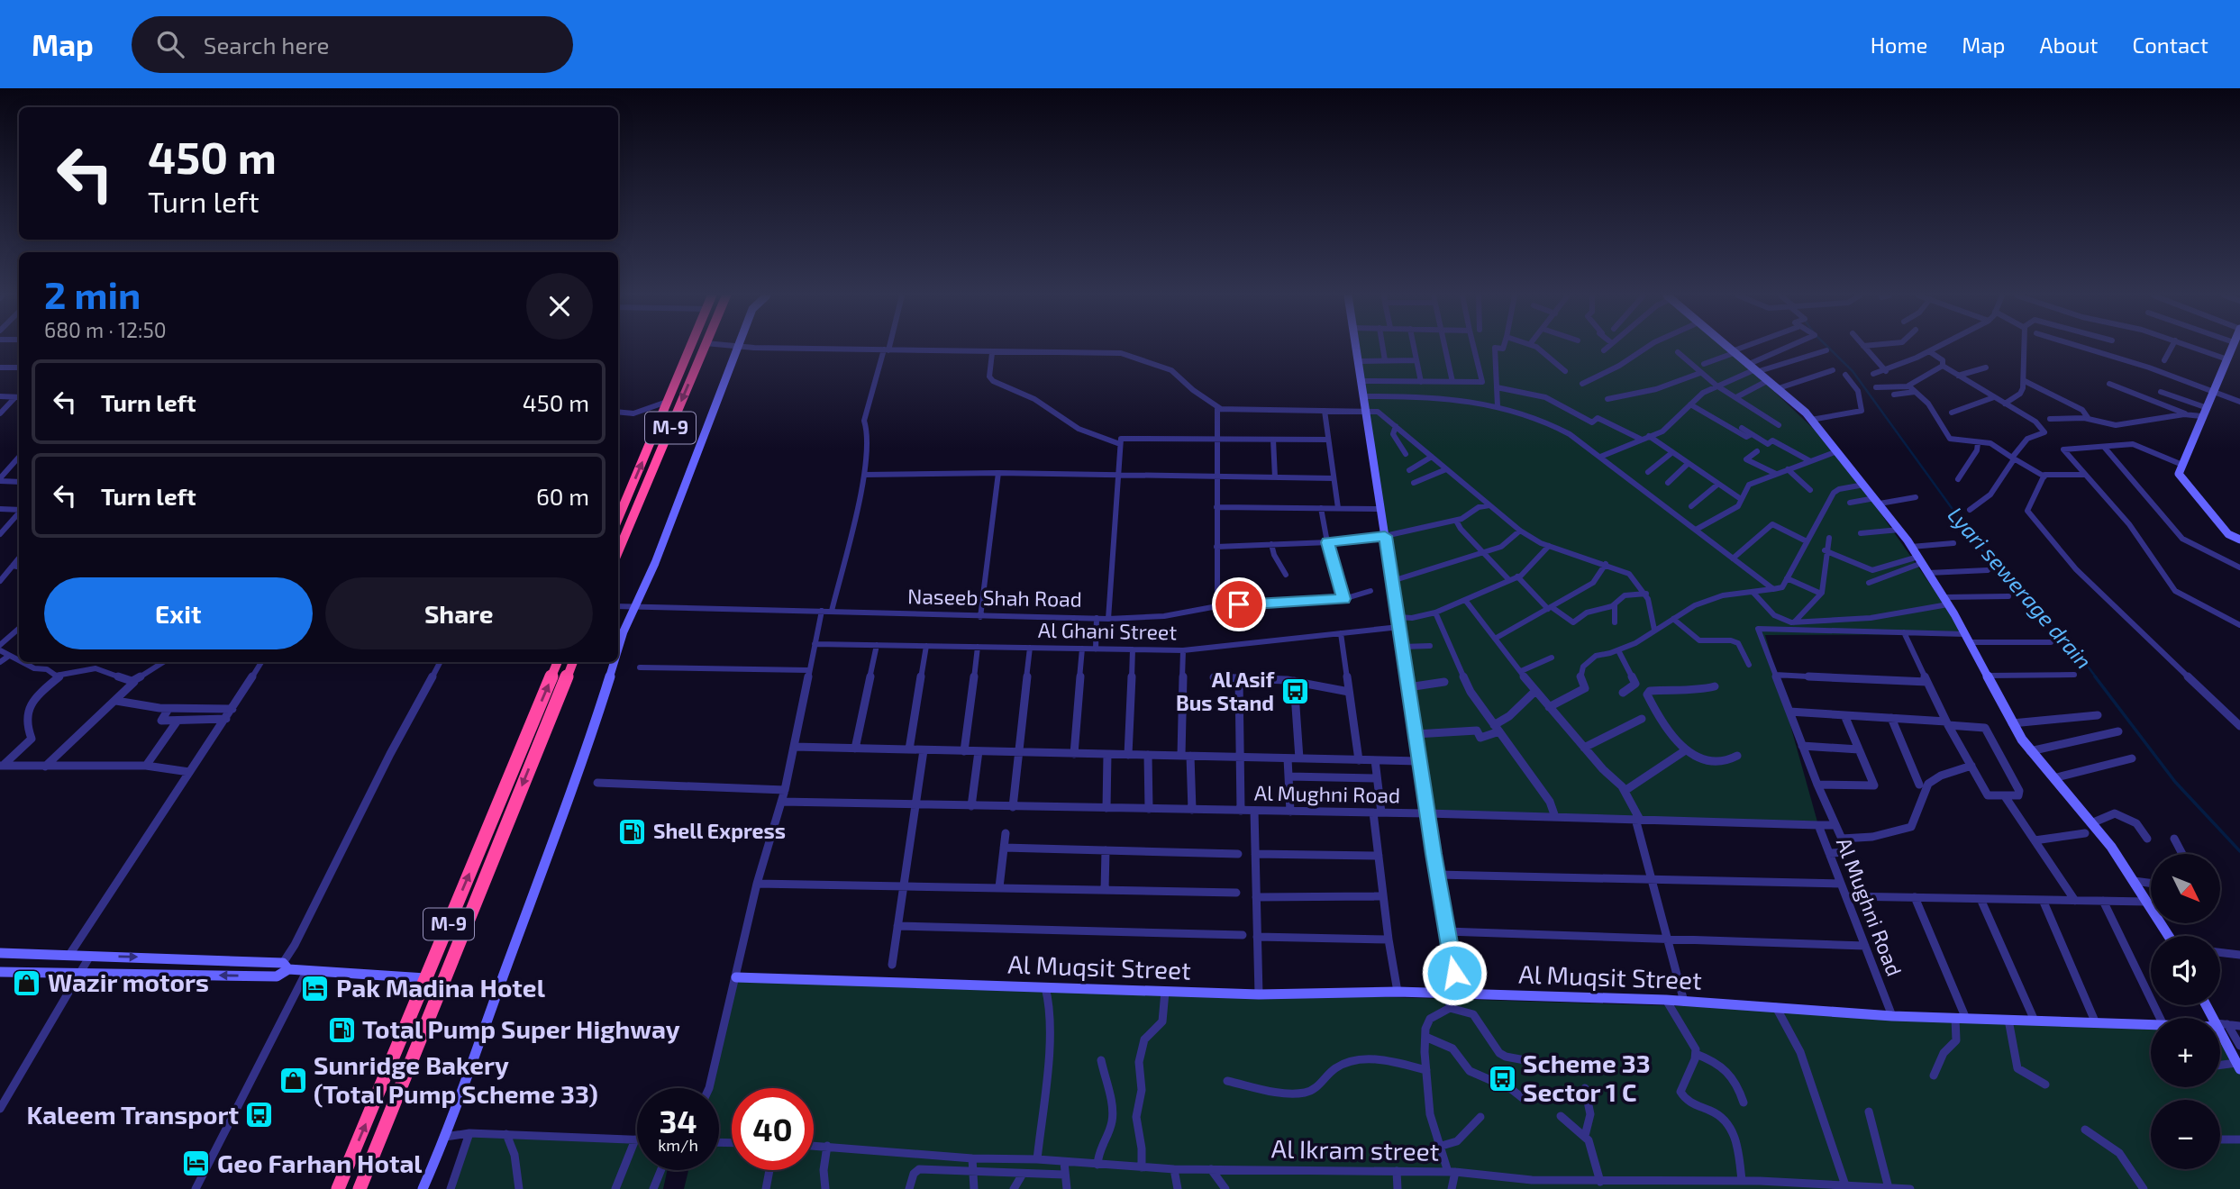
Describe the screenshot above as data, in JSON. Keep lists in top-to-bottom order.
{
  "streets": {
    "highway": ["M-9"],
    "street": [
      "Naseeb Shah Road",
      "Al Ghani Street",
      "Al Mughni Road",
      "Al Muqsit Street",
      "Al Ikram street"
    ]
  },
  "crossings": [
    ["Al Mughni Road", "Al Muqsit Street"]
  ],
  "water": ["Lyari sewerage drain"],
  "places": {
    "bus stop": ["Al Asif Bus Stand", "Scheme 33 Sector 1 C", "Kaleem Transport"],
    "fuel station": ["Shell Express", "Total Pump Super Highway"],
    "shop": ["Wazir motors", "Sunridge Bakery (Total Pump Scheme 33)"],
    "hotel": ["Pak Madina Hotel", "Geo Farhan Hotal"]
  },
  "north": "bottom right",
  "page": {
    "header": "Map",
    "search": "Search here",
    "nav": [
      "Home",
      "Map",
      "About",
      "Contact"
    ],
    "turn": ["450 m", "Turn left"],
    "heading": ["2 min", "680 m · 12:50"],
    "list": [
      {
        "name": "Turn left",
        "value": "450 m"
      },
      {
        "name": "Turn left",
        "value": "60 m"
      }
    ],
    "buttons": ["Exit", "Share"],
    "map_buttons": ["+", "−"],
    "speed": "34 km/h",
    "limit": "40"
  }
}
